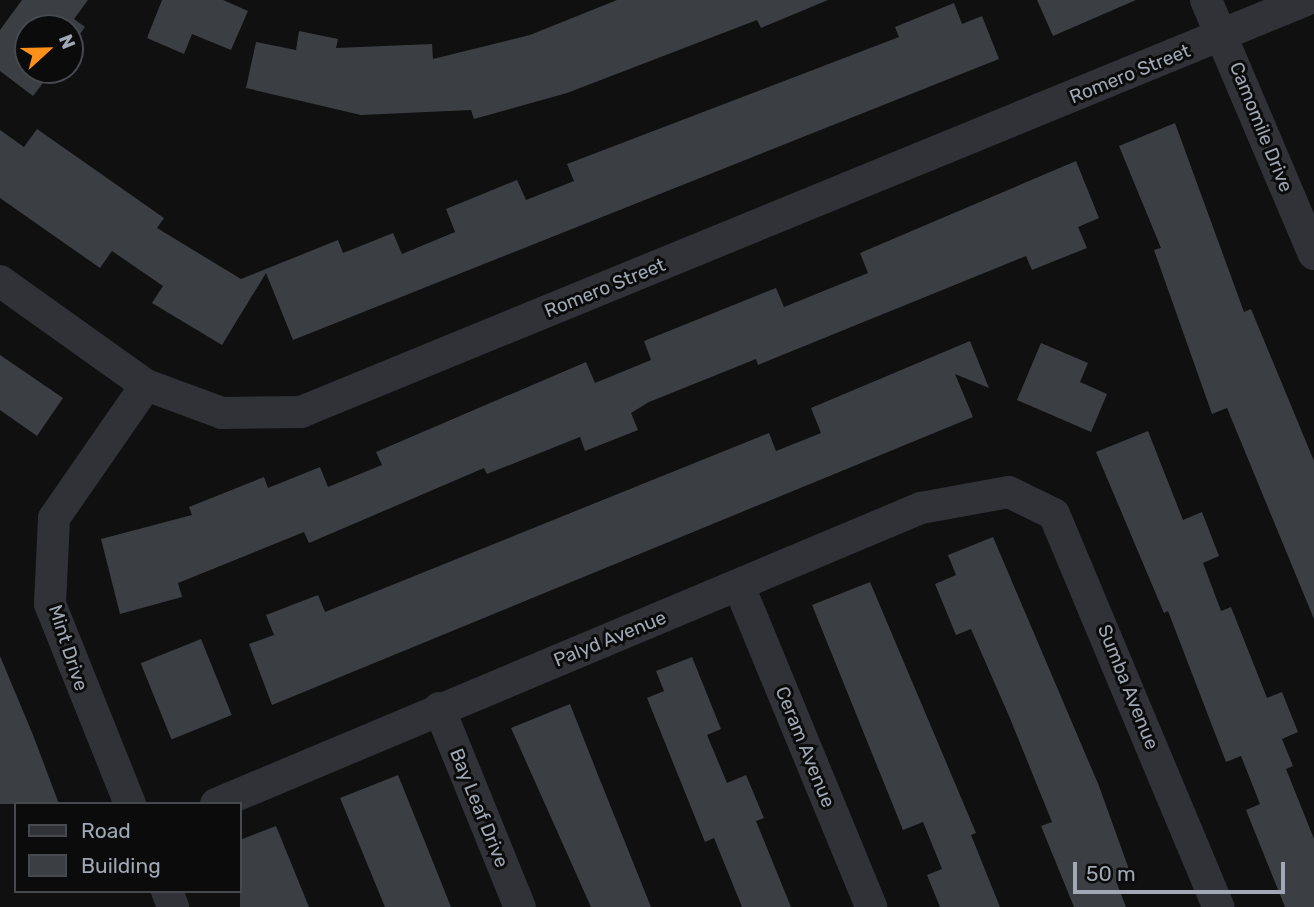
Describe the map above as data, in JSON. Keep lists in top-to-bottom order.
{
  "streets": {
    "street": [
      "Romero Street",
      "Camomile Drive",
      "Palyd Avenue",
      "Mint Drive",
      "Sumba Avenue",
      "Ceram Avenue",
      "Bay Leaf Drive"
    ]
  },
  "crossings": [
    ["Romero Street", "Camomile Drive"],
    ["Romero Street", "Mint Drive"],
    ["Palyd Avenue", "Sumba Avenue"],
    ["Palyd Avenue", "Ceram Avenue"],
    ["Palyd Avenue", "Bay Leaf Drive"]
  ],
  "legend": ["Road", "Building"],
  "scale_bar": "50 m",
  "north": "right"
}
